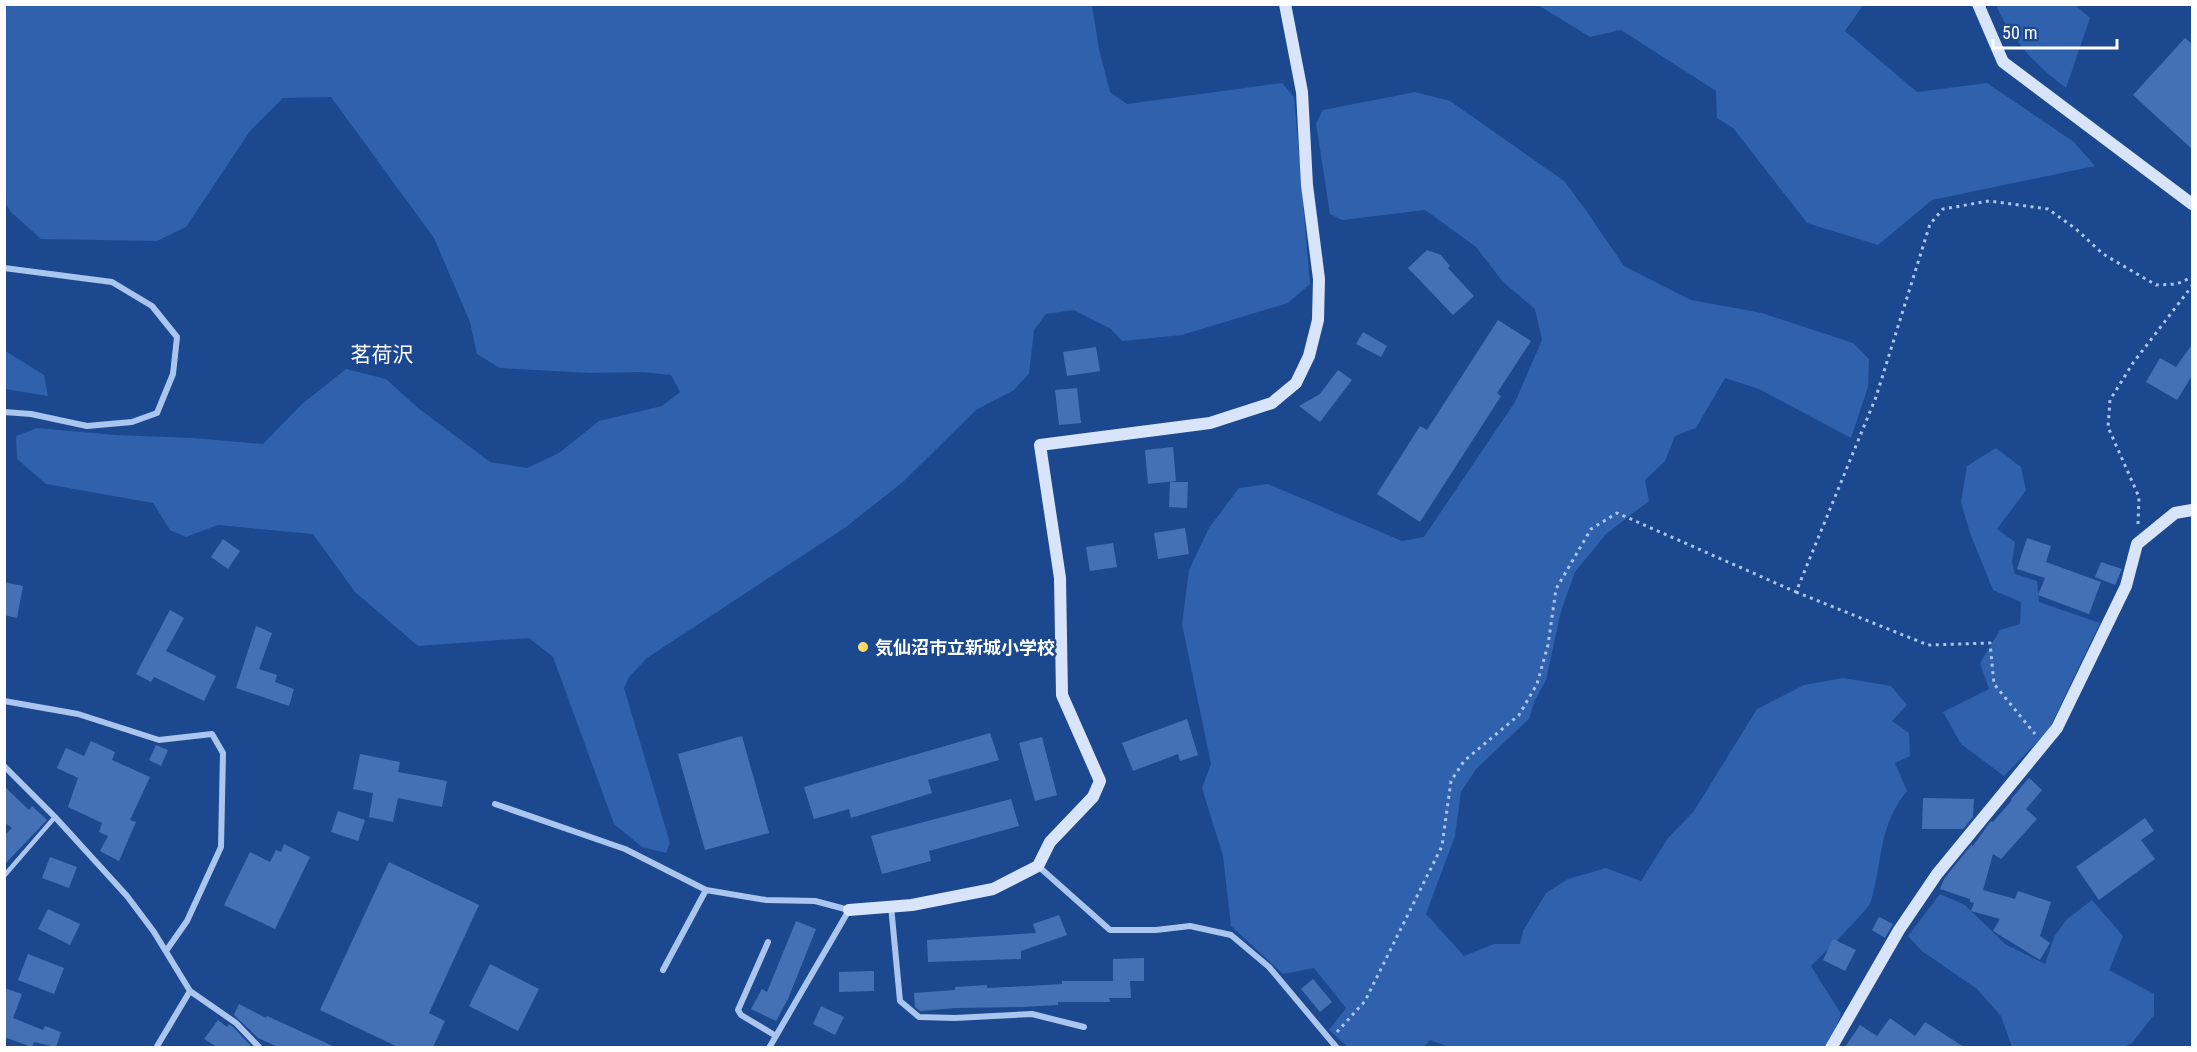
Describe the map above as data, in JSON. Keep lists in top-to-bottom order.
{
  "districts": ["茗荷沢"],
  "places": ["気仙沼市立新城小学校"],
  "scale_bar": "50 m"
}
